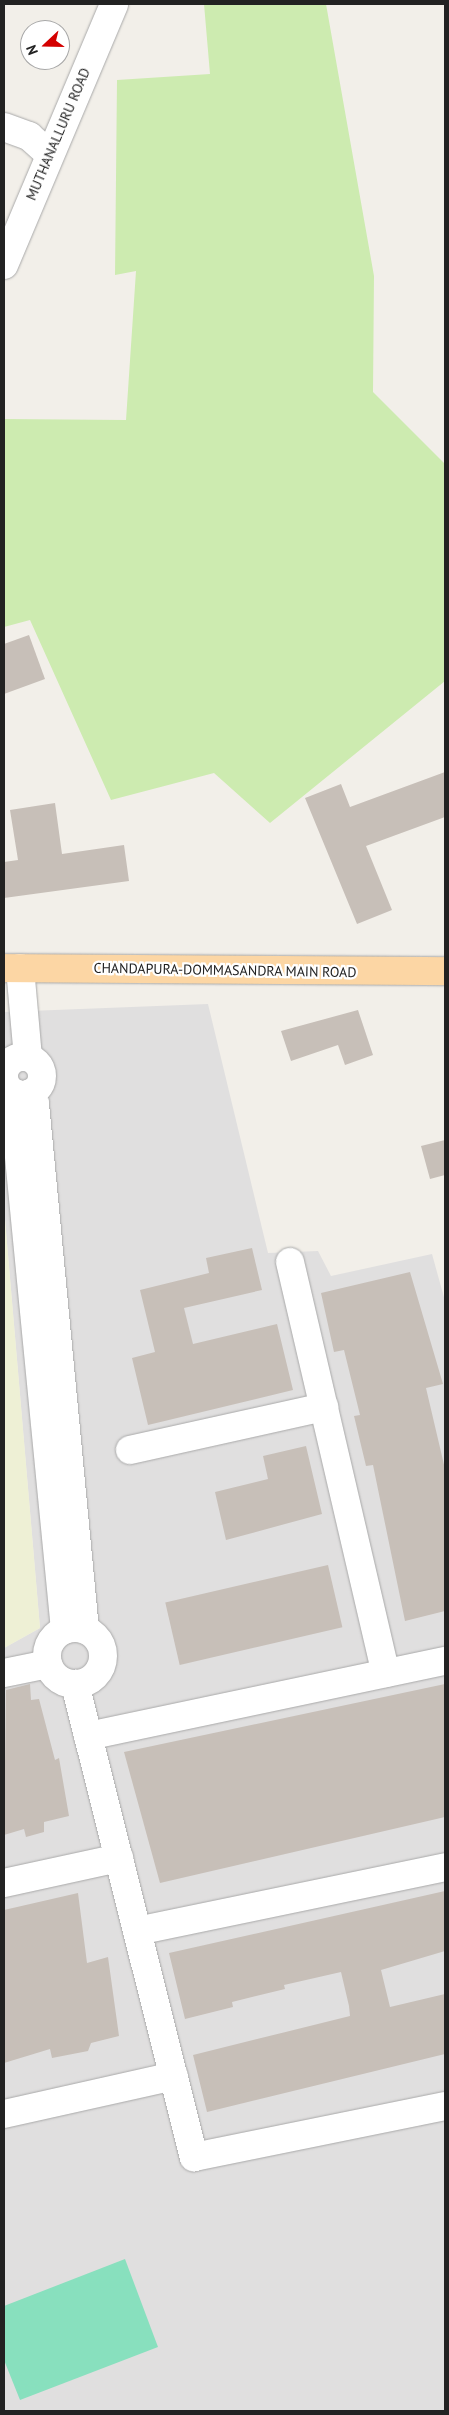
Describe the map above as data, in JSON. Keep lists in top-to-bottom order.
{
  "streets": {
    "main road": ["CHANDAPURA-DOMMASANDRA MAIN ROAD"],
    "street": ["MUTHANALLURU ROAD"]
  },
  "north": "left"
}
